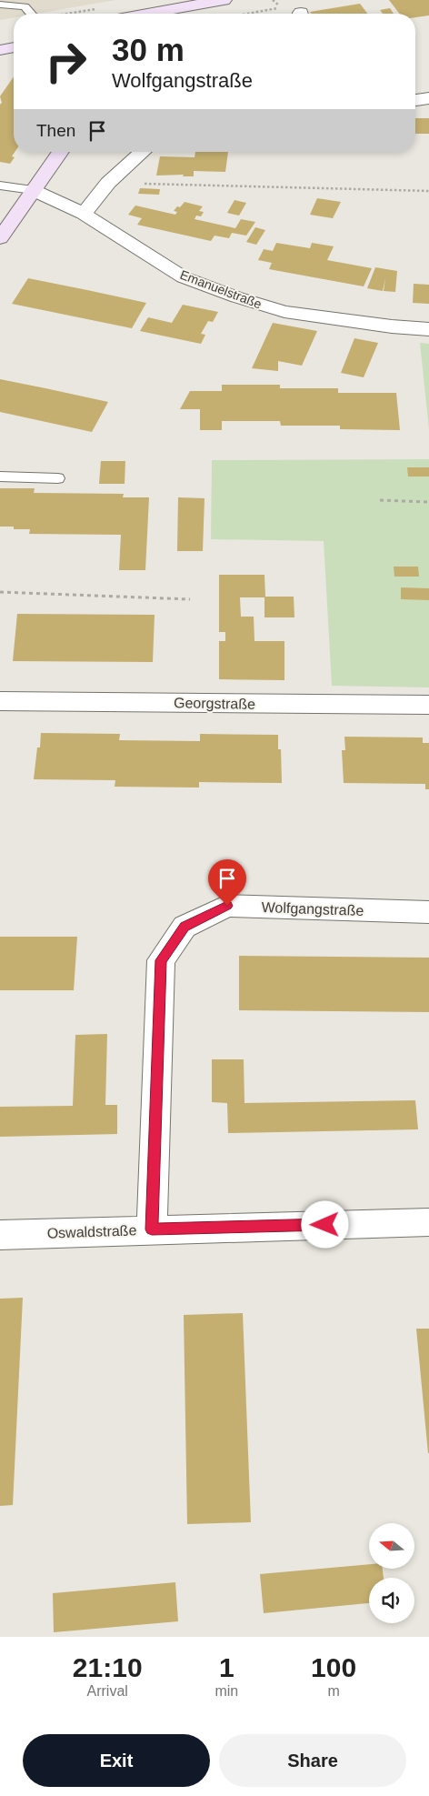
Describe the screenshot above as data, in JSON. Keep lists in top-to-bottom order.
{
  "streets": {
    "street": [
      "Emanuelstraße",
      "Georgstraße",
      "Wolfgangstraße",
      "Oswaldstraße"
    ]
  },
  "crossings": [
    ["Wolfgangstraße", "Oswaldstraße"]
  ],
  "north": "left",
  "page": {
    "turn": ["30 m", "Wolfgangstraße"],
    "then": "Then",
    "eta": [
      "21:10",
      "Arrival",
      "1",
      "min",
      "100",
      "m"
    ],
    "buttons": ["Exit", "Share"]
  }
}
